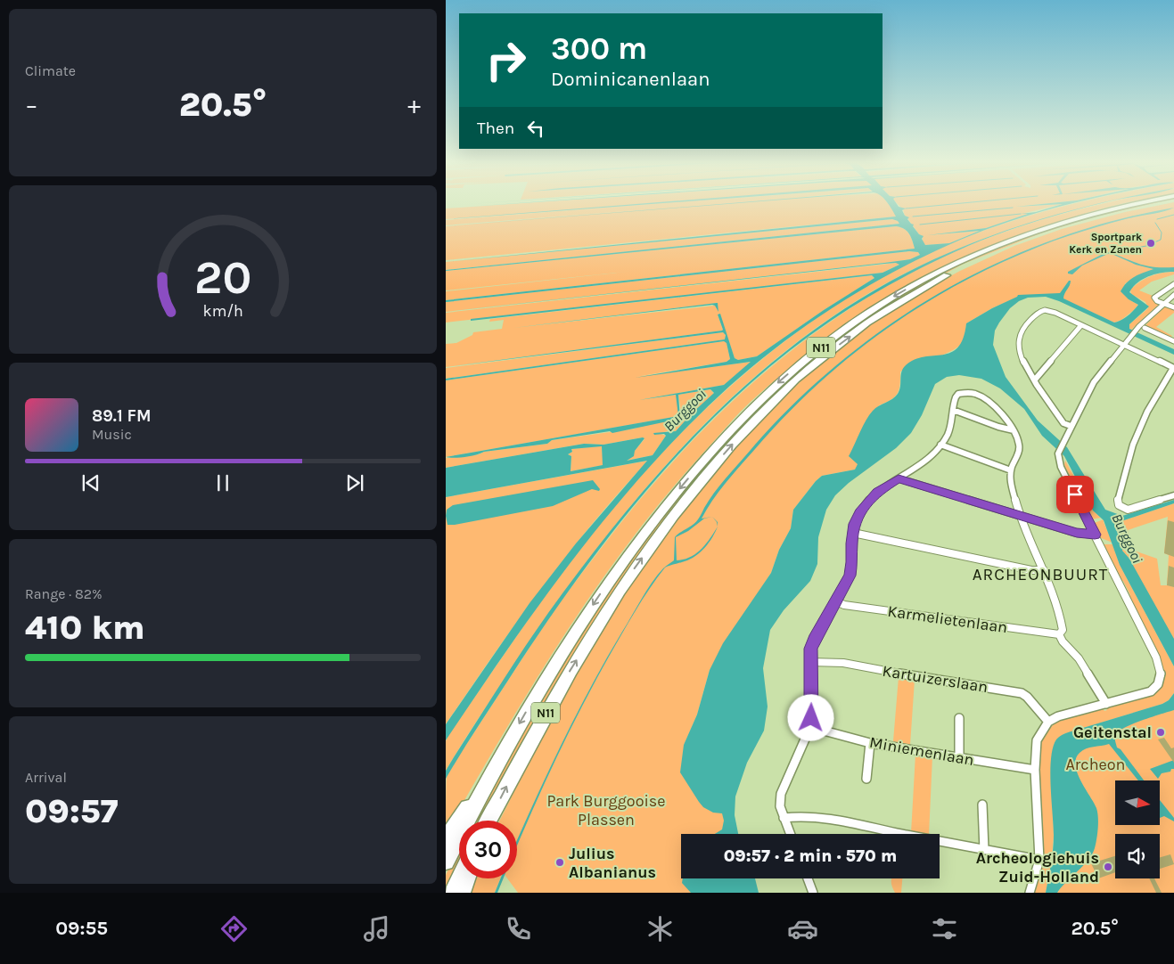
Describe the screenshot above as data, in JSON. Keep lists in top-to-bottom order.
{
  "streets": {
    "highway": ["N11"],
    "street": ["Karmelietenlaan", "Kartuizerslaan", "Miniemenlaan"]
  },
  "districts": ["ARCHEONBUURT"],
  "water": ["Burggooi"],
  "parks": ["Archeon", "Park Burggooise Plassen"],
  "places": [
    "Sportpark Kerk en Zanen",
    "Geitenstal",
    "Julius Albanianus",
    "Archeologiehuis Zuid-Holland"
  ],
  "north": "right",
  "page": {
    "tile": [
      "Climate",
      ["Range · 82%", "410 km"],
      ["Arrival", "09:57"]
    ],
    "turn": ["300 m", "Dominicanenlaan"],
    "heat": ["−", "20.5°", "+"],
    "then": "Then",
    "song": ["89.1 FM", "Music"],
    "limit": "30",
    "trip": "09:57 · 2 min · 570 m",
    "tabs": ["09:55", "20.5°"],
    "gauge": ["20", "km/h"]
  }
}
